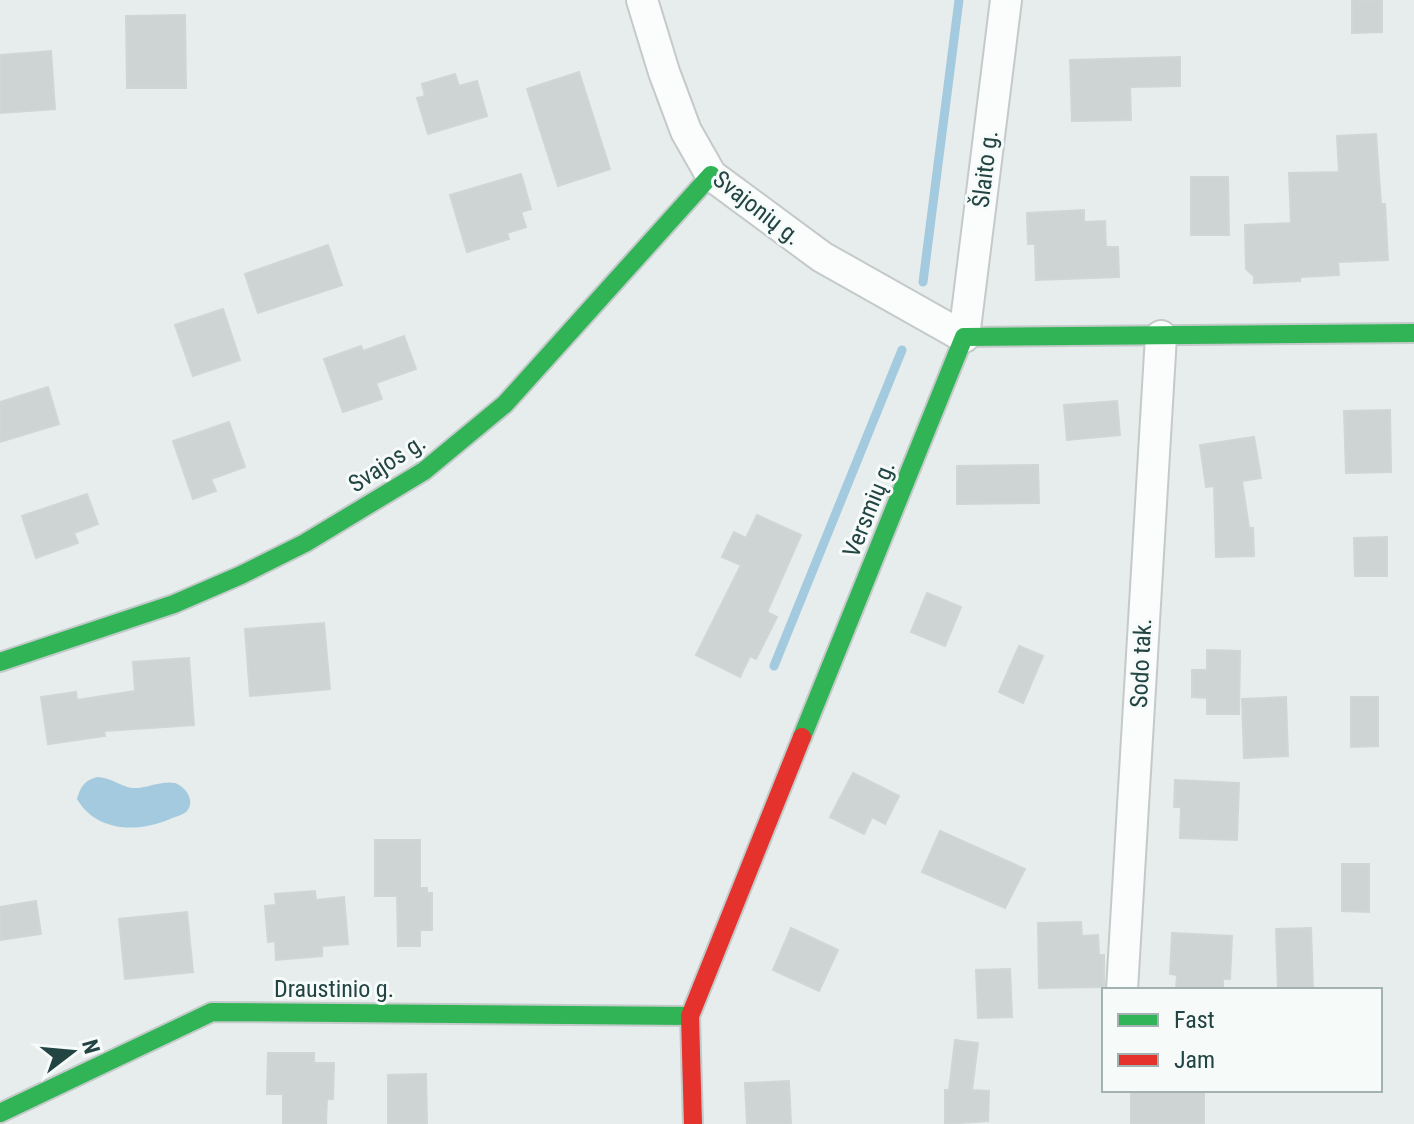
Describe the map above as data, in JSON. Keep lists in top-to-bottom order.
{
  "streets": {
    "street": [
      "Šlaito g.",
      "Svajonių g.",
      "Svajos g.",
      "Versmių g.",
      "Sodo tak.",
      "Draustinio g."
    ]
  },
  "crossings": [
    ["Šlaito g.", "Svajonių g."],
    ["Šlaito g.", "Versmių g."],
    ["Svajonių g.", "Svajos g."],
    ["Svajonių g.", "Versmių g."],
    ["Versmių g.", "Draustinio g."]
  ],
  "legend": ["Fast", "Jam"],
  "north": "right"
}
